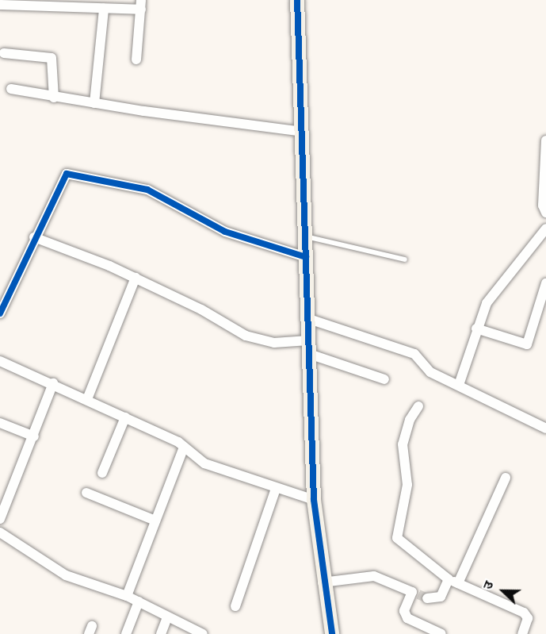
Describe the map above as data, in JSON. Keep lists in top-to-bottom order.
{
  "north": "left"
}
